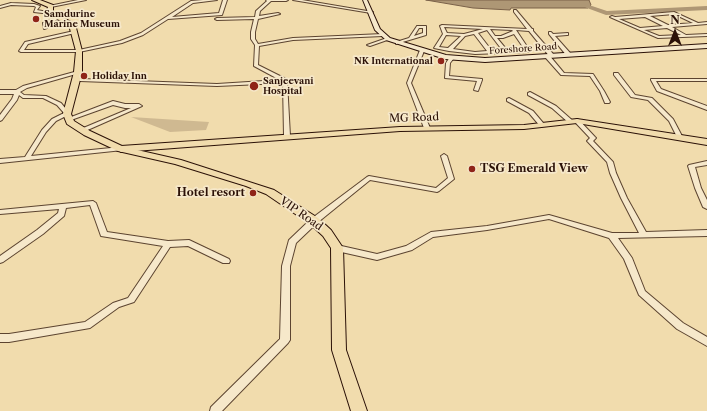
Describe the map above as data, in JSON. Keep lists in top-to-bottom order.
{
  "streets": {
    "highway": ["VIP Road"],
    "main road": ["Foreshore Road", "MG Road"]
  },
  "crossings": [
    ["MG Road", "VIP Road"]
  ],
  "places": [
    "Samdurine Marine Museum",
    "NK International",
    "Holiday Inn",
    "Sanjeevani Hospital",
    "TSG Emerald View",
    "Hotel resort"
  ],
  "north": "top"
}
